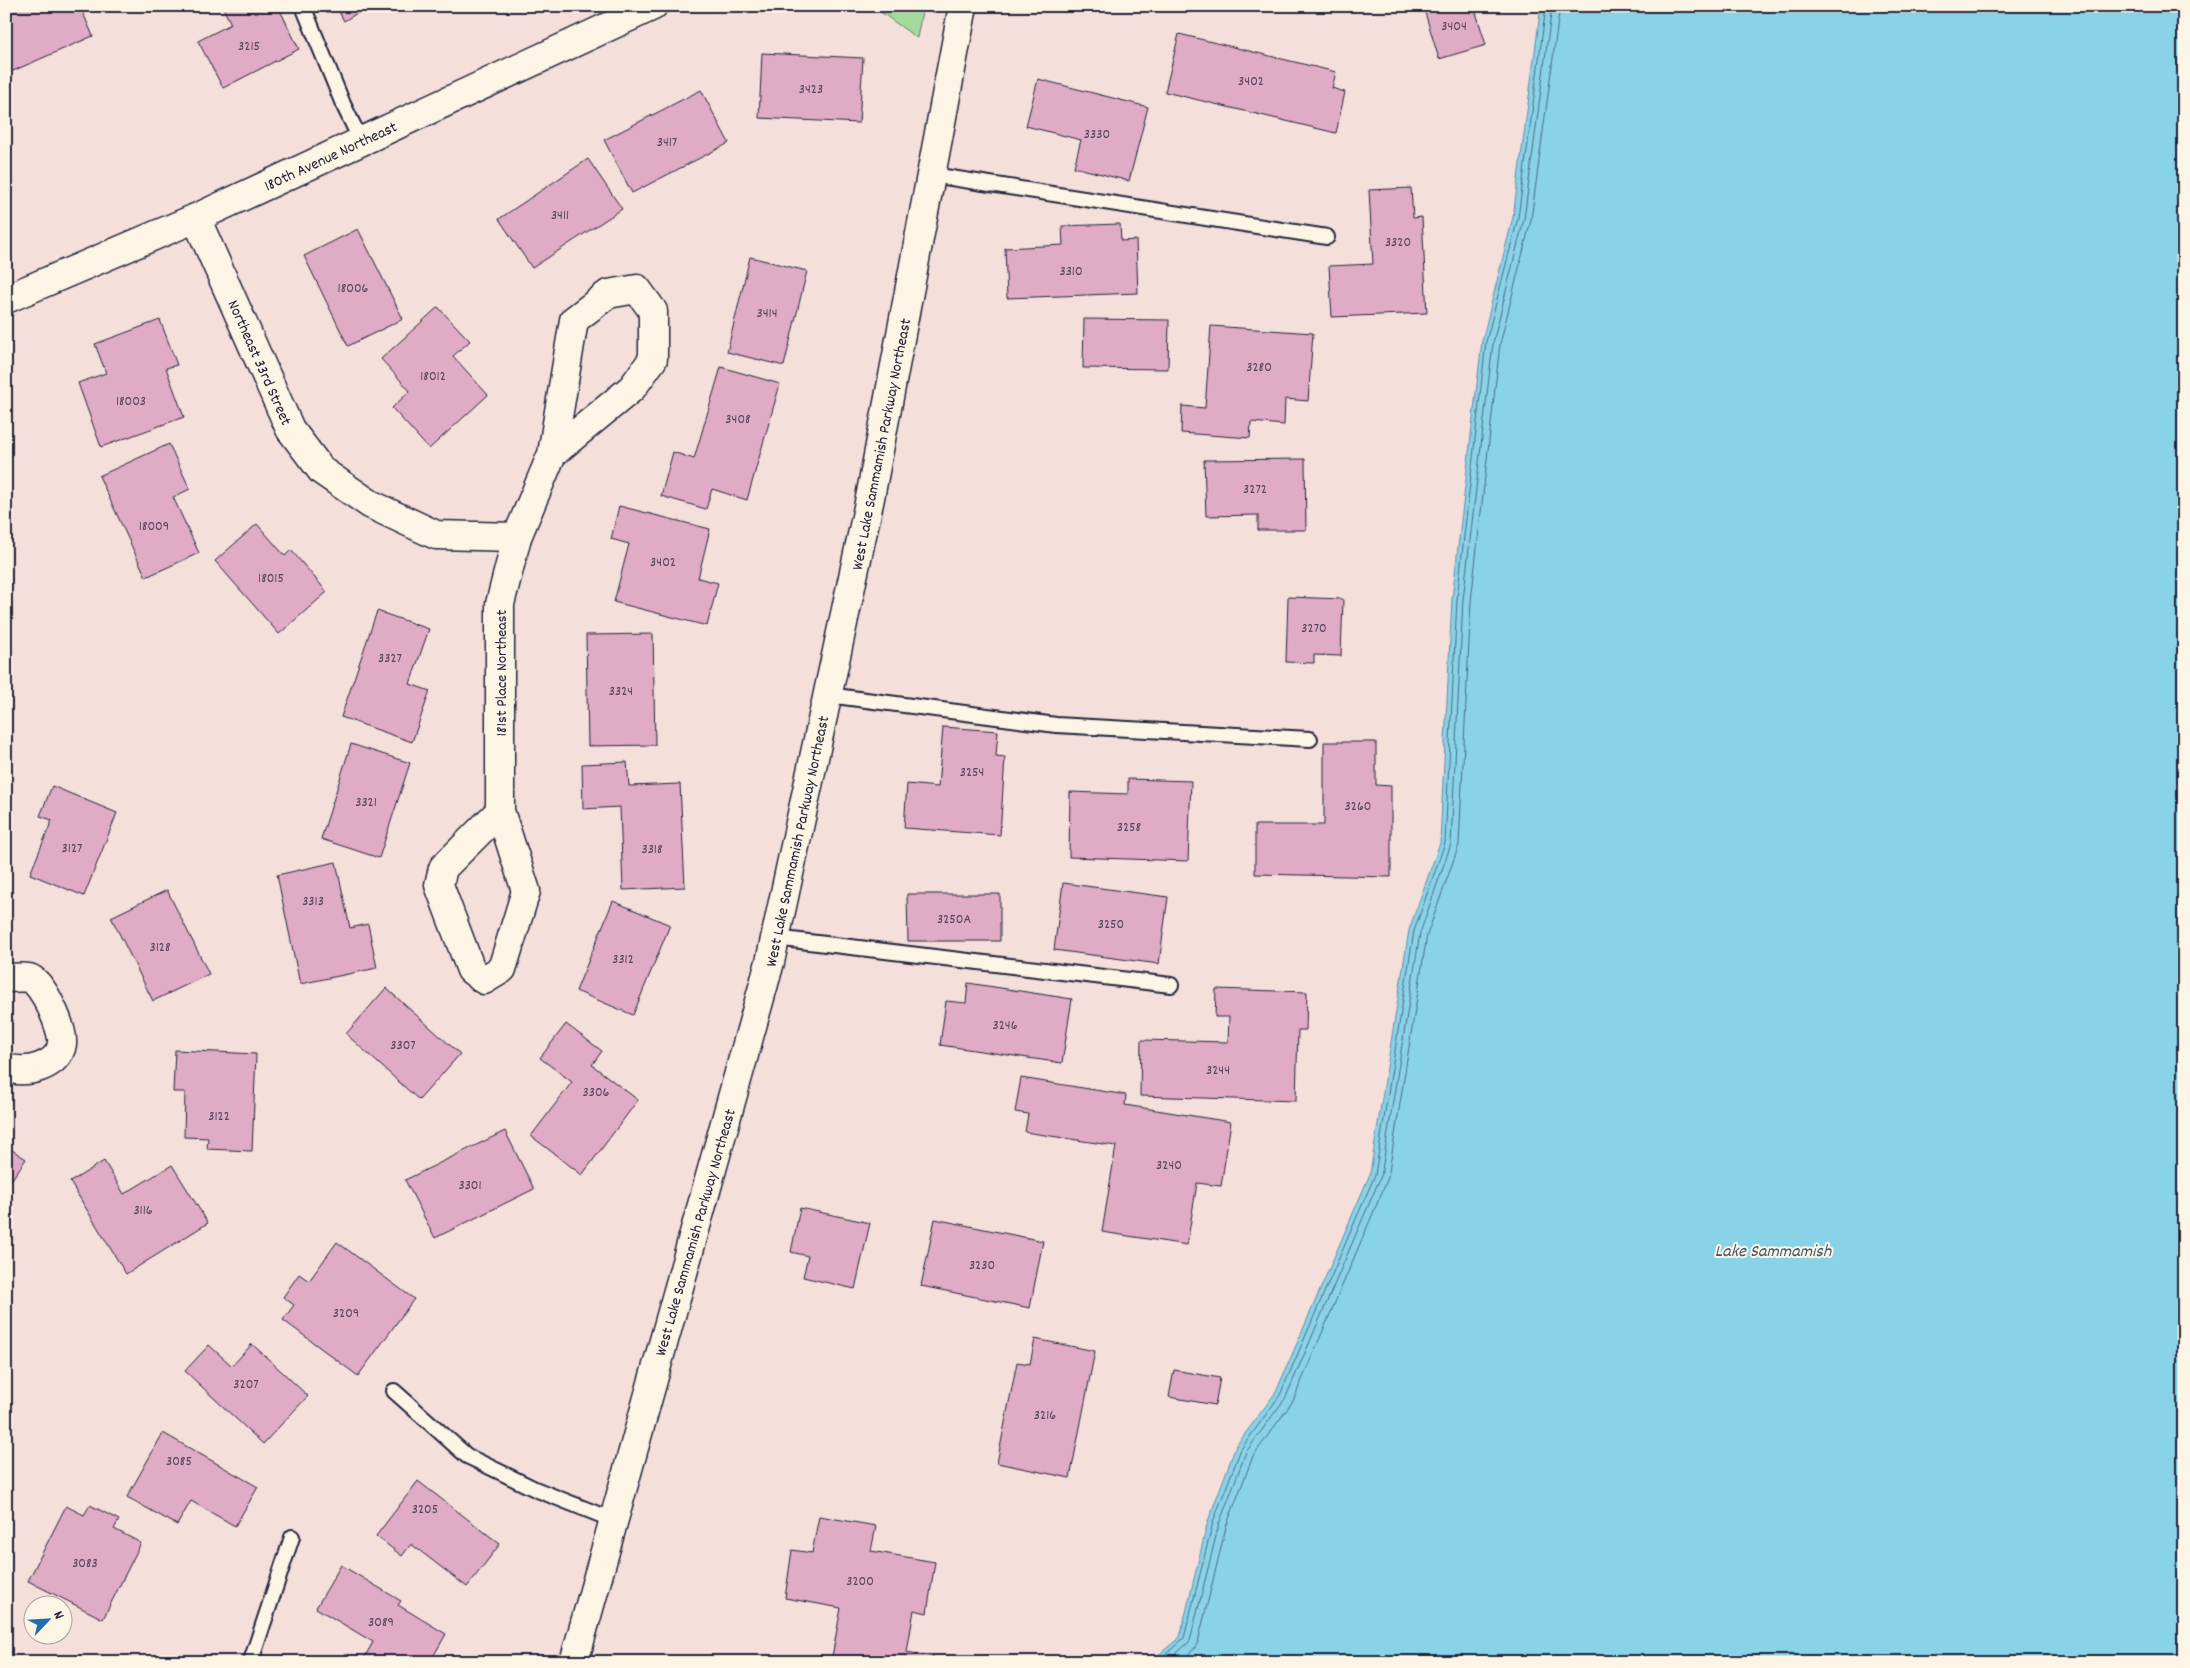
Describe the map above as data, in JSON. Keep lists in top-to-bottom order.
{
  "streets": {
    "street": [
      "180th Avenue Northeast",
      "Northeast 33rd Street",
      "West Lake Sammamish Parkway Northeast",
      "181st Place Northeast"
    ]
  },
  "crossings": [
    ["180th Avenue Northeast", "Northeast 33rd Street"],
    ["Northeast 33rd Street", "181st Place Northeast"]
  ],
  "water": ["Lake Sammamish"],
  "house_numbers": [
    "3404",
    "3215",
    "3402",
    "3423",
    "3330",
    "3417",
    "3411",
    "3320",
    "3310",
    "18006",
    "3414",
    "3280",
    "18012",
    "18003",
    "3408",
    "3272",
    "18009",
    "3402",
    "18015",
    "3270",
    "3327",
    "3324",
    "3254",
    "3321",
    "3260",
    "3258",
    "3127",
    "3318",
    "3313",
    "3250A",
    "3250",
    "3128",
    "3312",
    "3246",
    "3307",
    "3244",
    "3306",
    "3122",
    "3240",
    "3301",
    "3116",
    "3230",
    "3209",
    "3207",
    "3216",
    "3085",
    "3205",
    "3083",
    "3200",
    "3089"
  ],
  "north": "top right"
}
